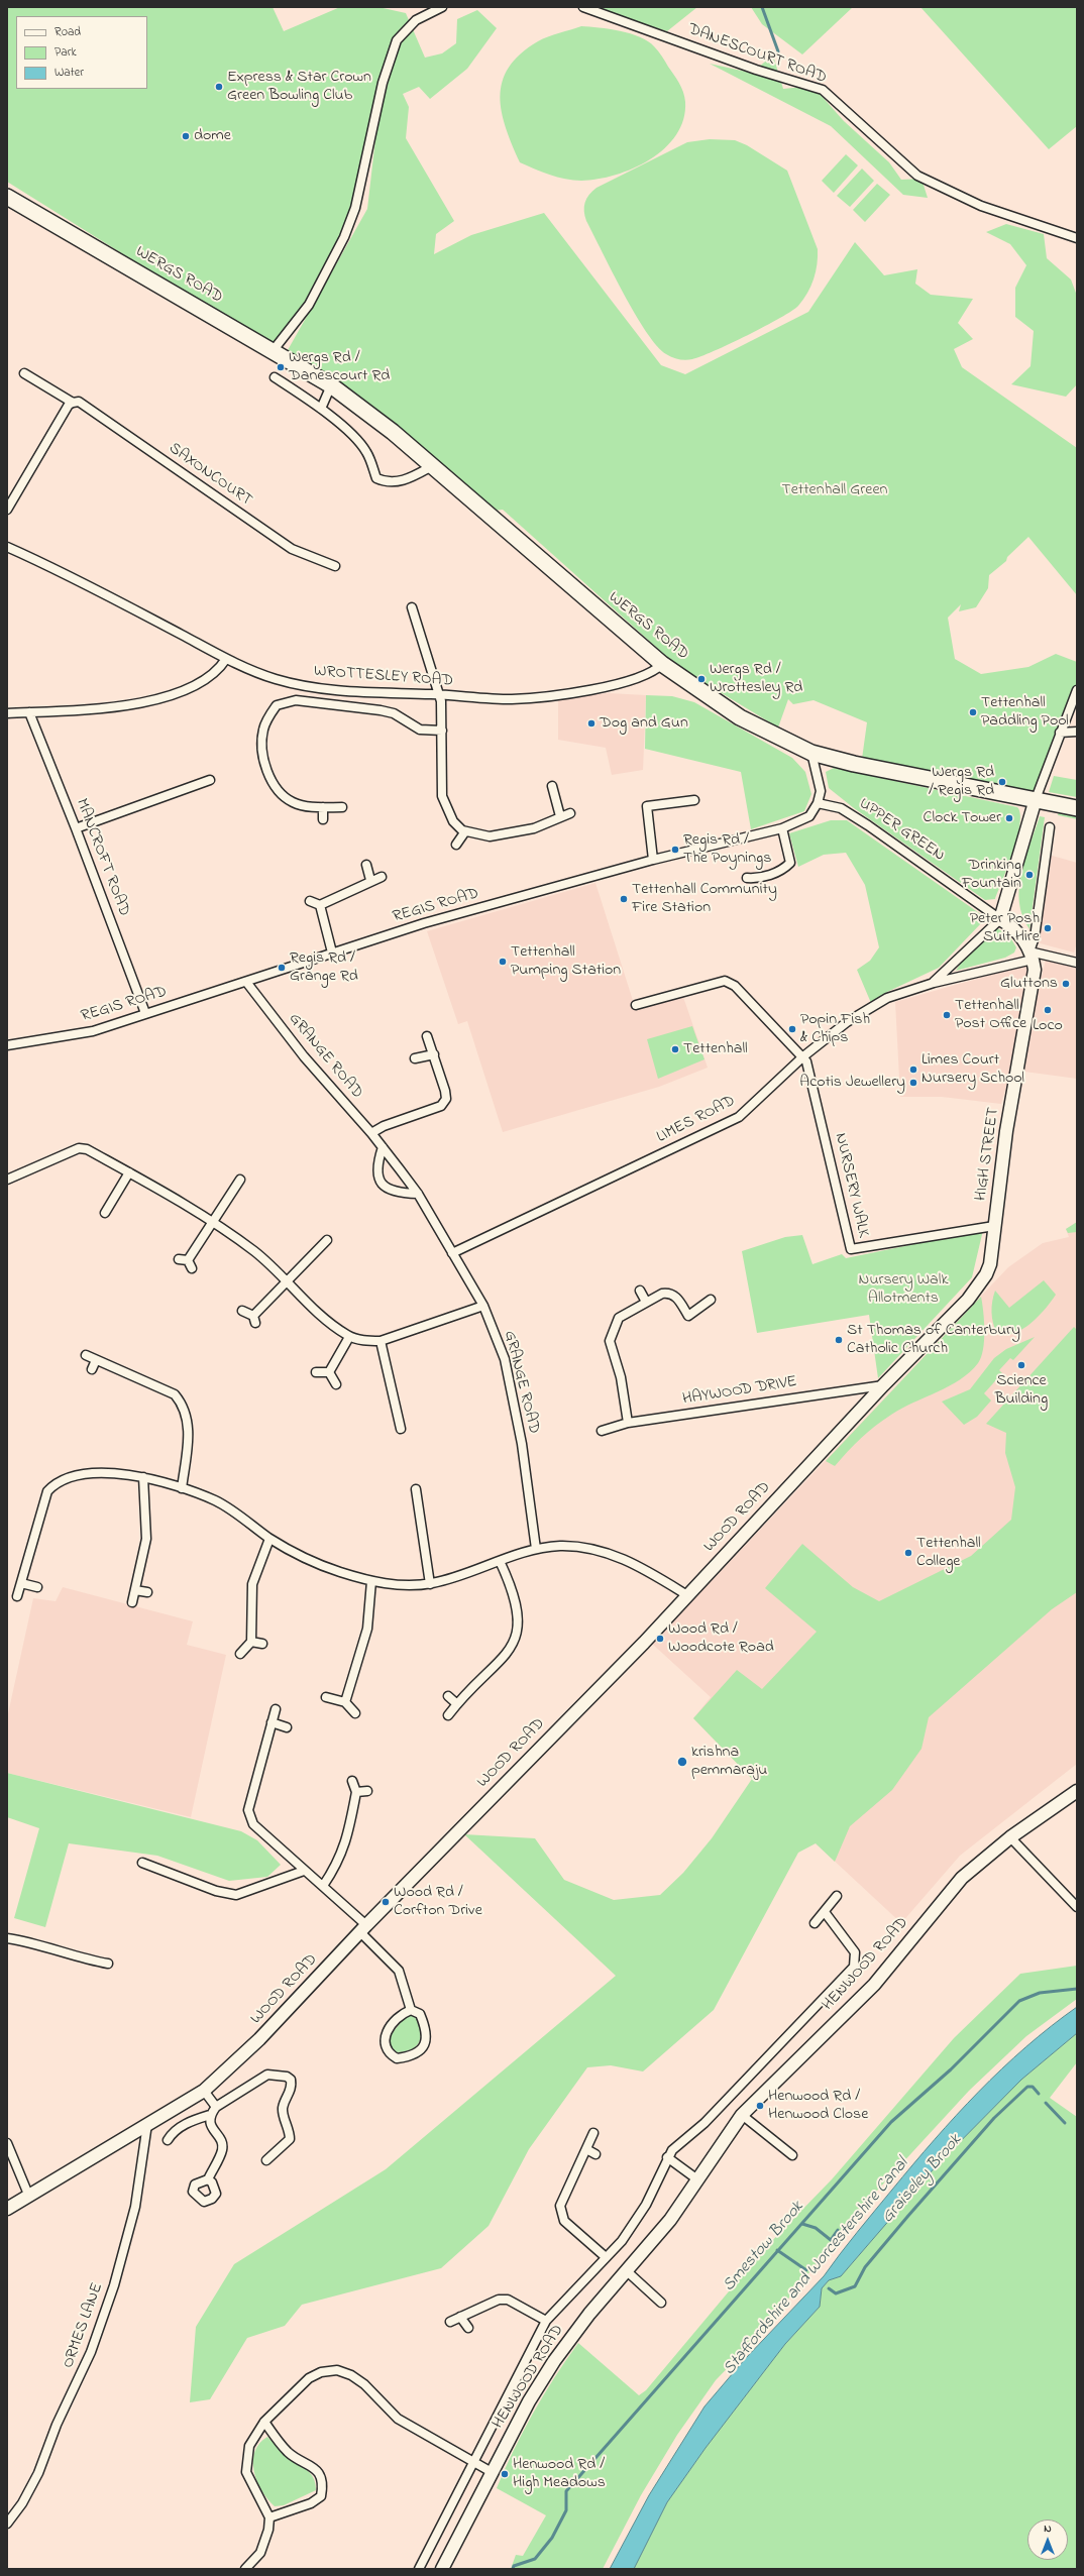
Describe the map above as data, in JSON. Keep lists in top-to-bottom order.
{
  "streets": {
    "highway": ["WERGS ROAD"],
    "street": [
      "DANESCOURT ROAD",
      "SAXONCOURT",
      "WROTTESLEY ROAD",
      "UPPER GREEN",
      "MANCROFT ROAD",
      "REGIS ROAD",
      "GRANGE ROAD",
      "LIMES ROAD",
      "HIGH STREET",
      "NURSERY WALK",
      "HAYWOOD DRIVE",
      "WOOD ROAD",
      "HENWOOD ROAD",
      "ORMES LANE"
    ]
  },
  "crossings": [
    ["WERGS ROAD", "WROTTESLEY ROAD"],
    ["UPPER GREEN", "REGIS ROAD"],
    ["UPPER GREEN", "LIMES ROAD"],
    ["MANCROFT ROAD", "REGIS ROAD"],
    ["REGIS ROAD", "GRANGE ROAD"],
    ["GRANGE ROAD", "LIMES ROAD"],
    ["LIMES ROAD", "HIGH STREET"],
    ["LIMES ROAD", "NURSERY WALK"],
    ["HIGH STREET", "NURSERY WALK"],
    ["HIGH STREET", "WOOD ROAD"],
    ["HAYWOOD DRIVE", "WOOD ROAD"],
    ["WOOD ROAD", "ORMES LANE"]
  ],
  "water": ["Graiseley Brook", "Smestow Brook", "Staffordshire and Worcestershire Canal"],
  "parks": ["Tettenhall Green", "Nursery Walk Allotments"],
  "places": [
    "Express & Star Crown Green Bowling Club",
    "dome",
    "Wergs Rd / Danescourt Rd",
    "Wergs Rd / Wrottesley Rd",
    "Tettenhall Paddling Pool",
    "Dog and Gun",
    "Wergs Rd / Regis Rd",
    "Clock Tower",
    "Regis Rd / The Poynings",
    "Drinking Fountain",
    "Tettenhall Community Fire Station",
    "Peter Posh Suit Hire",
    "Tettenhall Pumping Station",
    "Regis Rd / Grange Rd",
    "Gluttons",
    "Loco",
    "Tettenhall Post Office",
    "Popin Fish & Chips",
    "Tettenhall",
    "Limes Court Nursery School",
    "Acotis Jewellery",
    "St Thomas of Canterbury Catholic Church",
    "Science Building",
    "Tettenhall College",
    "Wood Rd / Woodcote Road",
    "krishna pemmaraju",
    "Wood Rd / Corfton Drive",
    "Henwood Rd / Henwood Close",
    "Henwood Rd / High Meadows"
  ],
  "legend": ["Road", "Park", "Water"],
  "north": "top"
}
